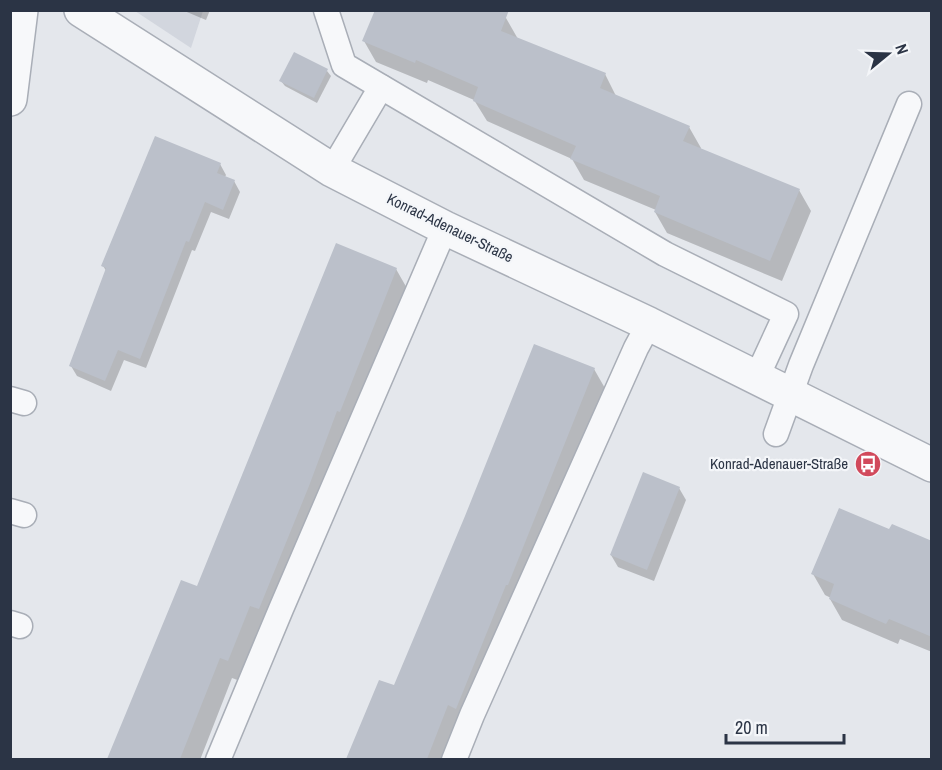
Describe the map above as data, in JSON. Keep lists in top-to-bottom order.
{
  "streets": {
    "street": ["Konrad-Adenauer-Straße"]
  },
  "places": {
    "bus stop": ["Konrad-Adenauer-Straße"]
  },
  "scale_bar": "20 m",
  "north": "right"
}
